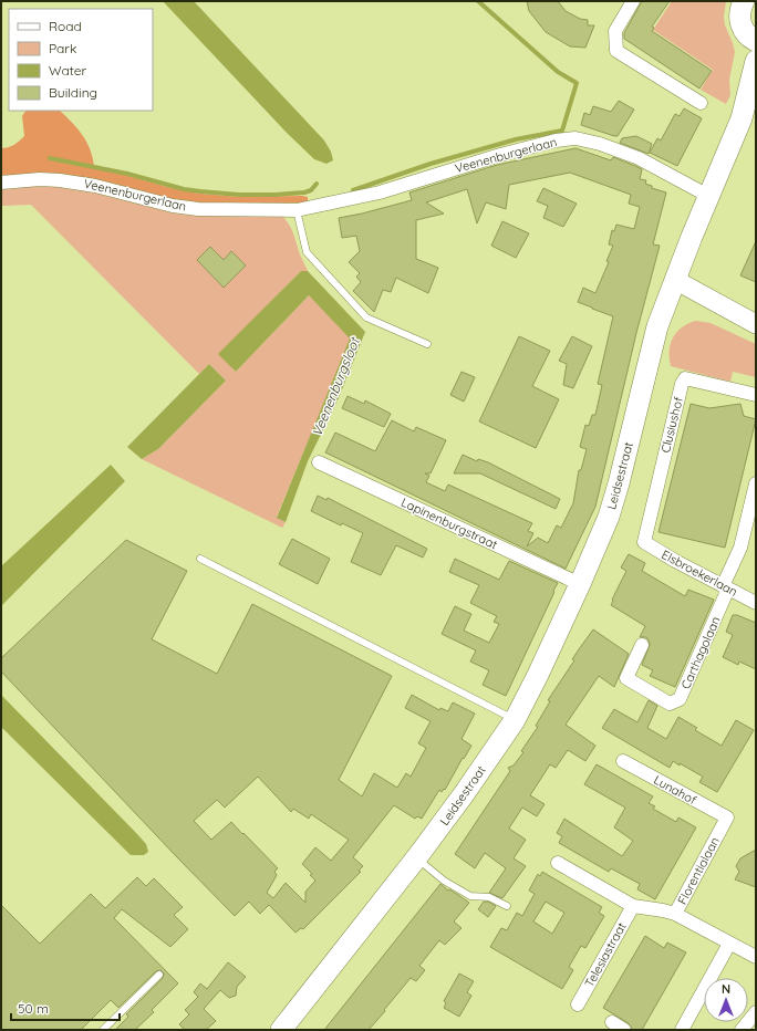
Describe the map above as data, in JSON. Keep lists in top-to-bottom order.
{
  "streets": {
    "main road": ["Leidsestraat"],
    "street": [
      "Veenenburgerlaan",
      "Clusiushof",
      "Lapinenburgstraat",
      "Elsbroekerlaan",
      "Carthagolaan",
      "Lunahof",
      "Florentialaan",
      "Telesiastraat"
    ]
  },
  "crossings": [
    ["Veenenburgerlaan", "Leidsestraat"],
    ["Clusiushof", "Elsbroekerlaan"],
    ["Leidsestraat", "Lapinenburgstraat"],
    ["Elsbroekerlaan", "Carthagolaan"],
    ["Lunahof", "Florentialaan"]
  ],
  "water": ["Veenenburgsloot"],
  "legend": [
    "Road",
    "Park",
    "Water",
    "Building"
  ],
  "scale_bar": "50 m",
  "north": "top"
}
